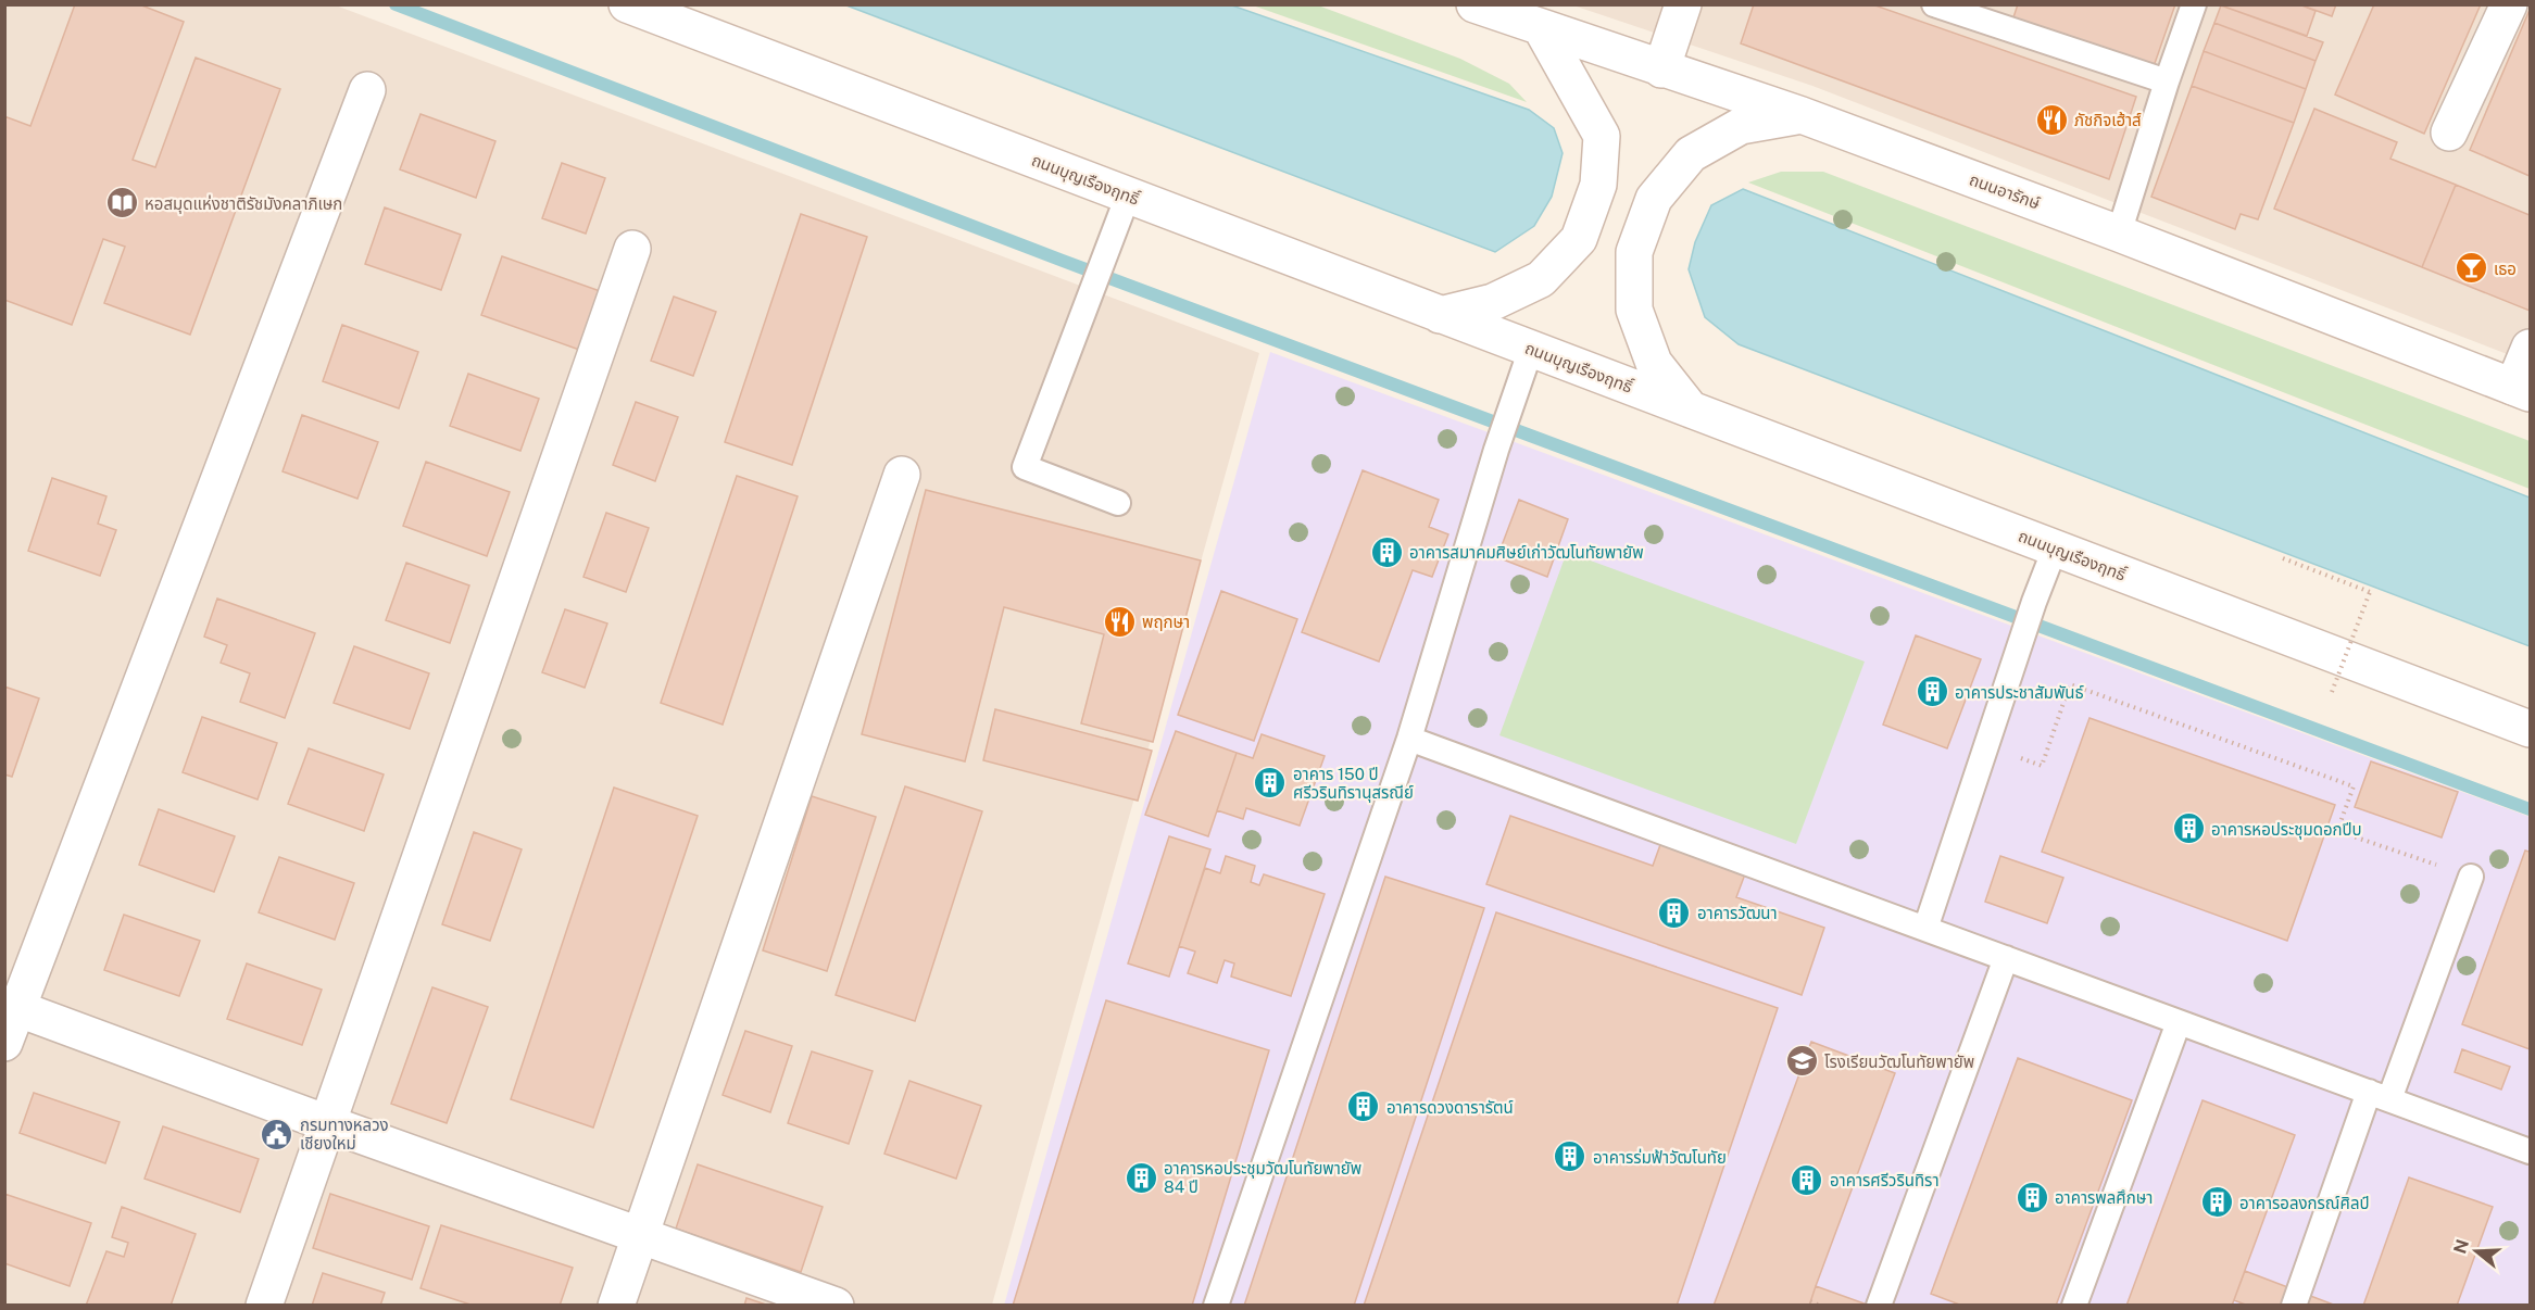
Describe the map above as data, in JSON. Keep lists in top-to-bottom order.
{
  "streets": {
    "street": ["ถนนบุญเรืองฤทธิ์", "ถนนอารักษ์"]
  },
  "places": {
    "restaurant": ["ภัชกิจเฮ้าส์", "พฤกษา"],
    "library": ["หอสมุดแห่งชาติรัชมังคลาภิเษก"],
    "bar": ["เธอ"],
    "building": [
      "อาคารสมาคมศิษย์เก่าวัฒโนทัยพายัพ",
      "อาคารประชาสัมพันธ์",
      "อาคาร 150 ปี ศรีวรินทิรานุสรณีย์",
      "อาคารหอประชุมดอกปีบ",
      "อาคารวัฒนา",
      "อาคารดวงดารารัตน์",
      "อาคารร่มฟ้าวัฒโนทัย",
      "อาคารหอประชุมวัฒโนทัยพายัพ 84 ปี",
      "อาคารศรีวรินทิรา",
      "อาคารพลศึกษา",
      "อาคารอลงกรณ์ศิลป์"
    ],
    "school or university": ["โรงเรียนวัฒโนทัยพายัพ"],
    "public building": ["กรมทางหลวง เชียงใหม่"]
  },
  "north": "left"
}
